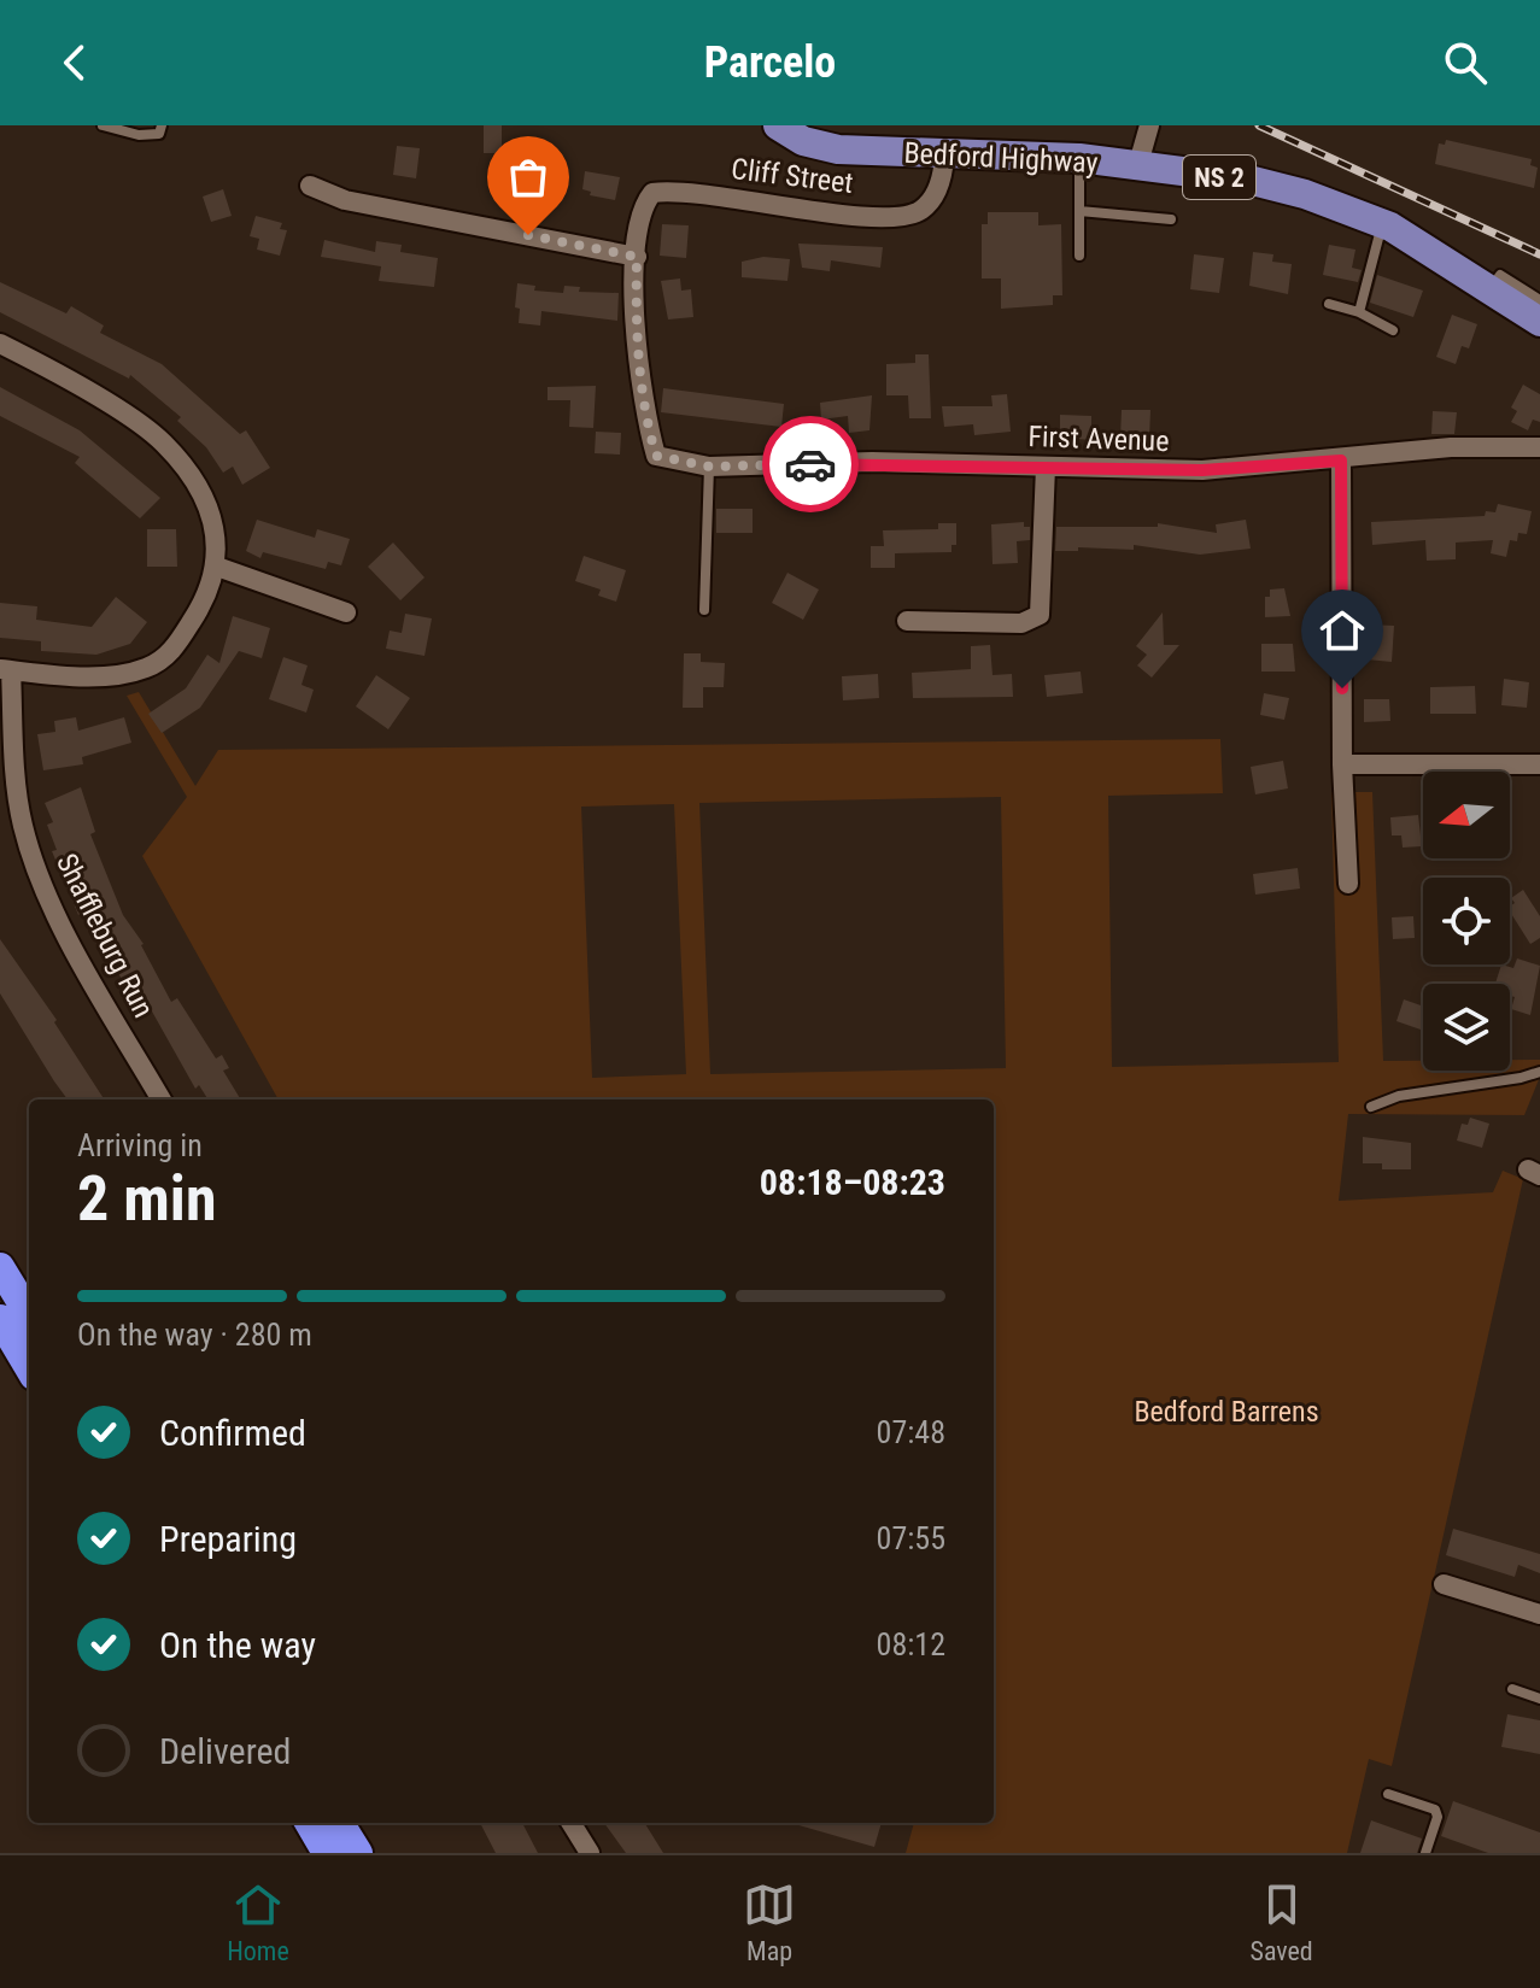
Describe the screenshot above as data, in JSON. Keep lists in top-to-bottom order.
{
  "streets": {
    "main road": ["Bedford Highway", "NS 2"],
    "street": ["Cliff Street", "First Avenue", "Shaffleburg Run"]
  },
  "crossings": [
    ["Bedford Highway", "Cliff Street"],
    ["Cliff Street", "First Avenue"]
  ],
  "parks": ["Bedford Barrens"],
  "north": "left",
  "page": {
    "header": "Parcelo",
    "heading": ["2 min", "Arriving in", "08:18–08:23"],
    "bar": "On the way · 280 m",
    "list": [
      ["Confirmed", "07:48"],
      ["Preparing", "07:55"],
      ["On the way", "08:12"],
      "Delivered"
    ],
    "tabs": ["Home", "Map", "Saved"]
  }
}
